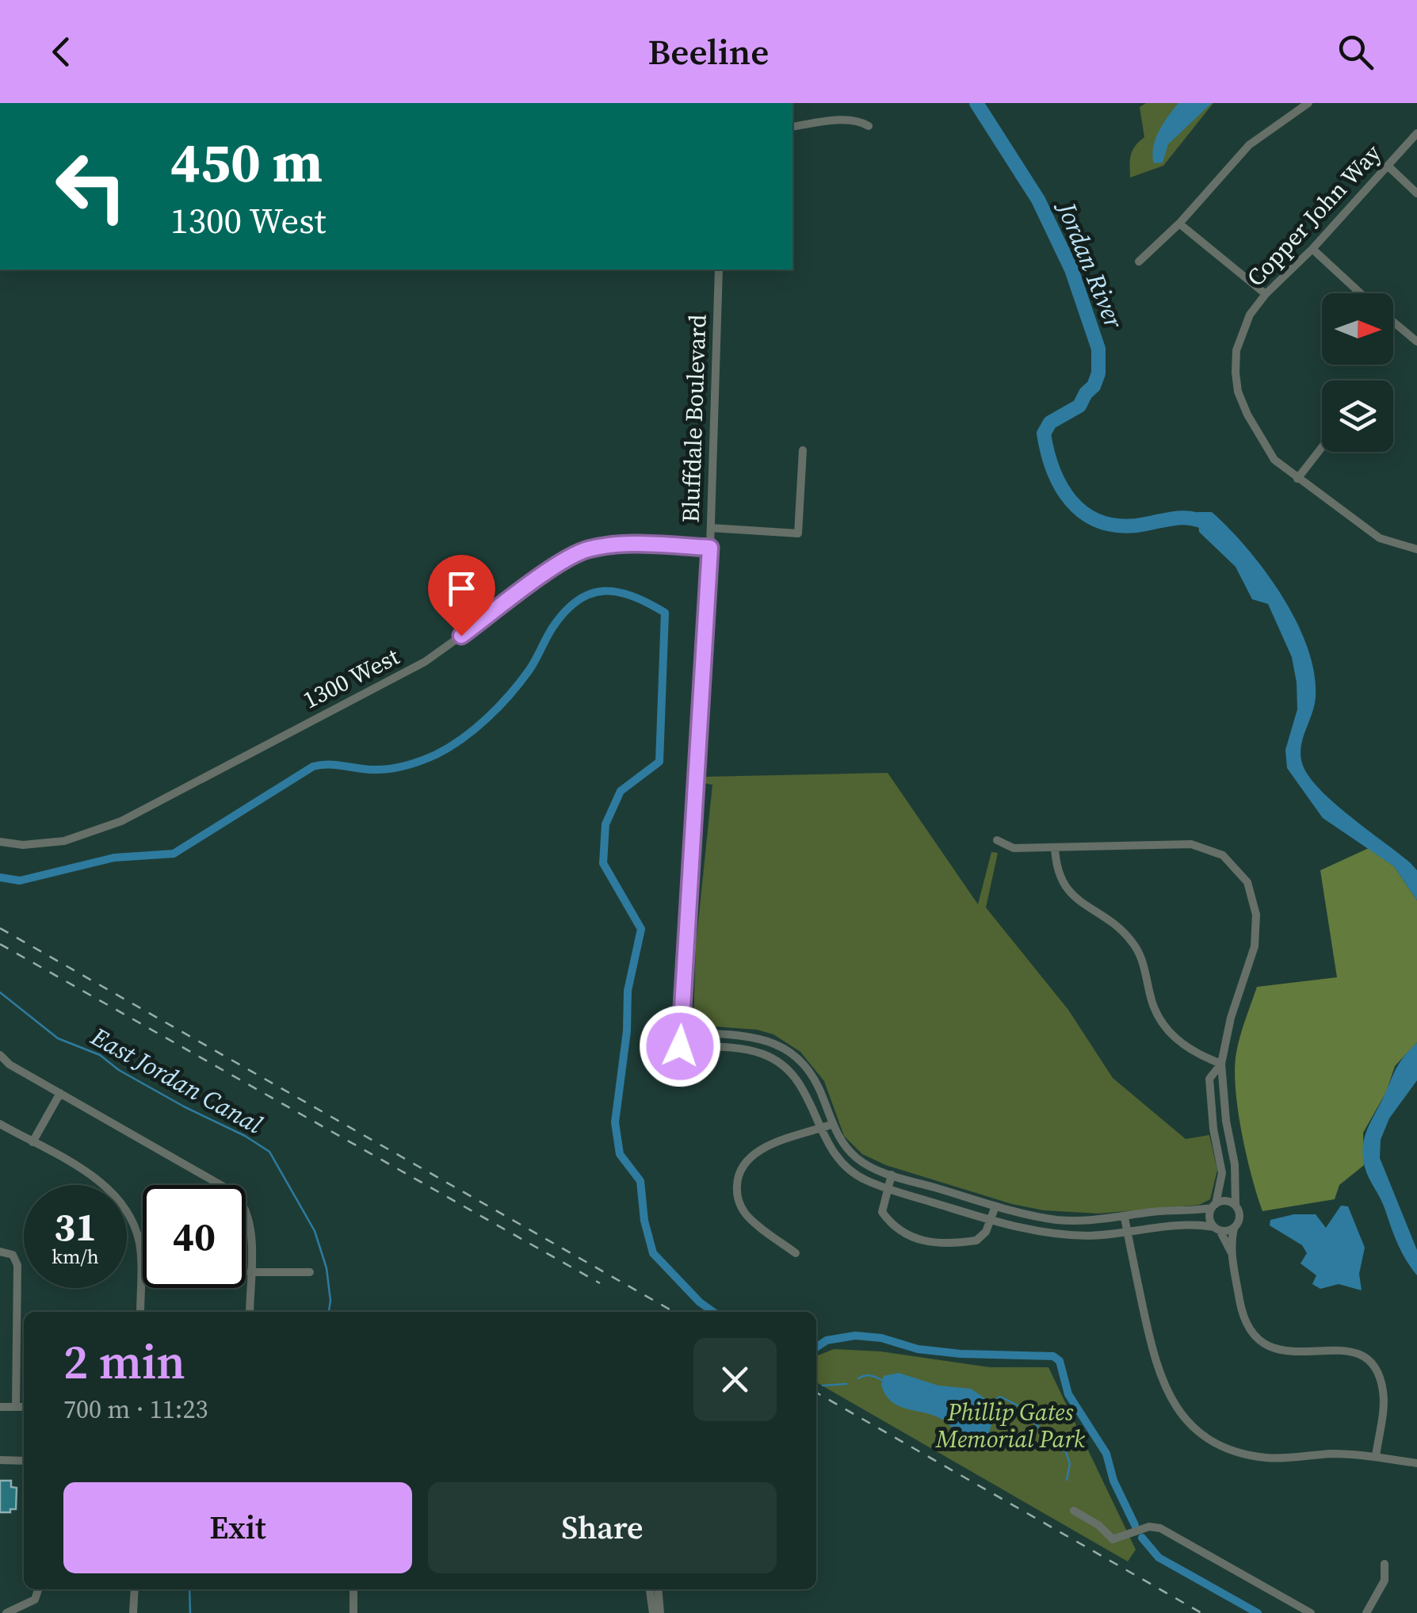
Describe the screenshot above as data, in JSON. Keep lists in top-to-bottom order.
{
  "streets": {
    "street": ["Copper John Way", "Bluffdale Boulevard", "1300 West"]
  },
  "crossings": [
    ["Bluffdale Boulevard", "1300 West"]
  ],
  "water": ["Jordan River", "East Jordan Canal"],
  "parks": ["Phillip Gates Memorial Park"],
  "north": "right",
  "page": {
    "header": "Beeline",
    "turn": ["450 m", "1300 West"],
    "speed": "31 km/h",
    "limit": "40",
    "heading": ["2 min", "700 m · 11:23"],
    "buttons": ["Exit", "Share"]
  }
}
